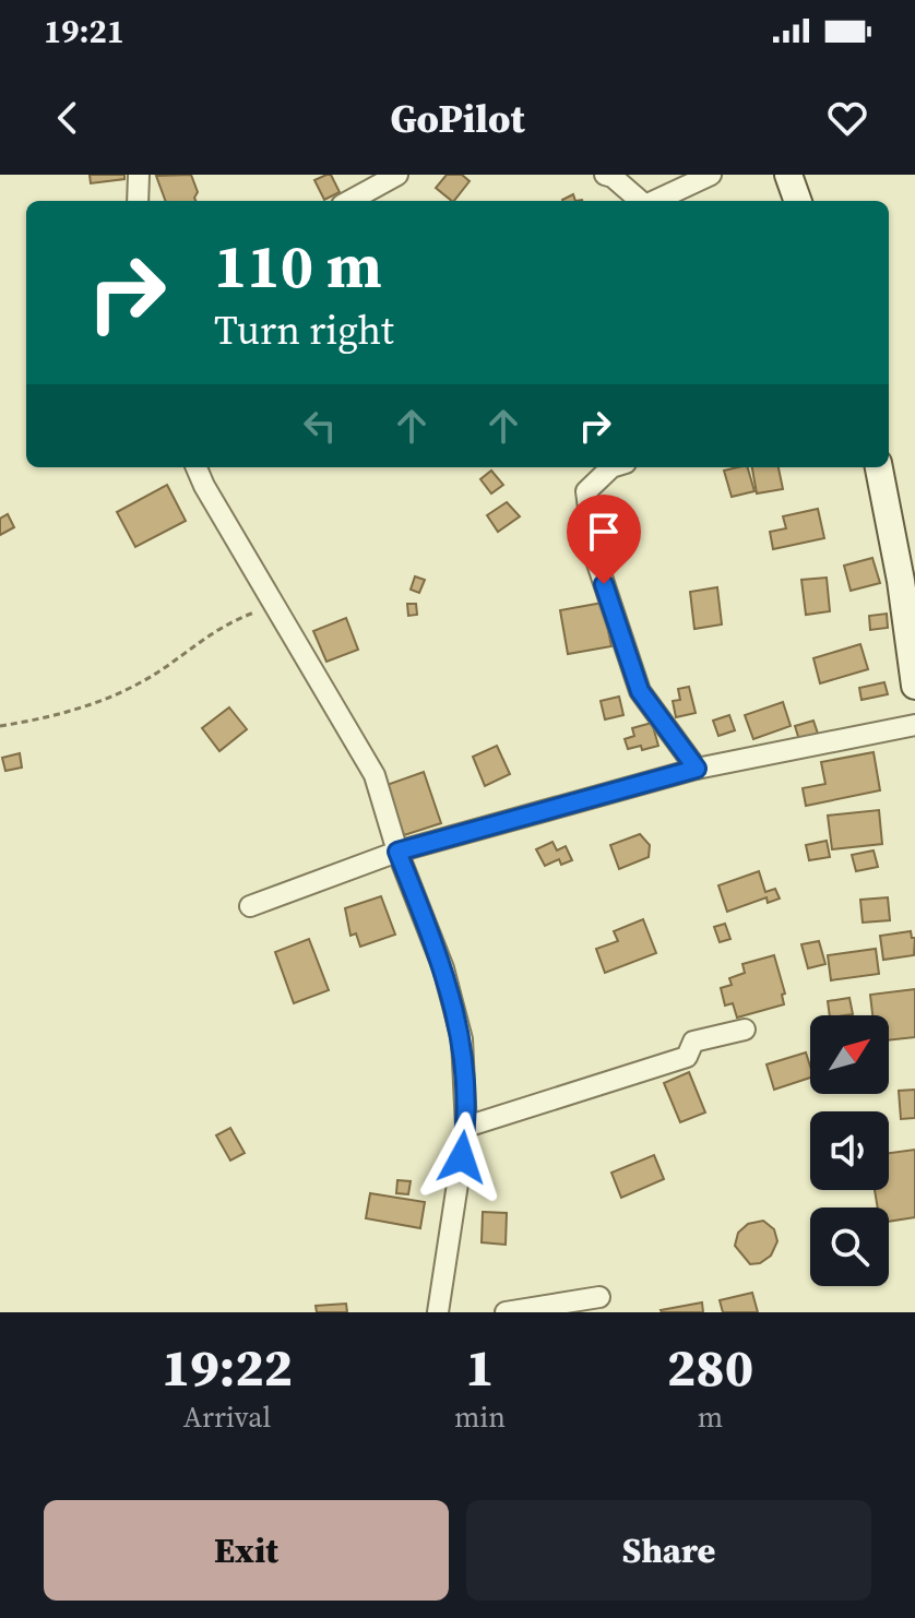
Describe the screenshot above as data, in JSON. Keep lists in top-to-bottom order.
{
  "north": "top right",
  "page": {
    "status": "19:21",
    "header": "GoPilot",
    "turn": ["110 m", "Turn right"],
    "eta": [
      "19:22",
      "Arrival",
      "1",
      "min",
      "280",
      "m"
    ],
    "buttons": ["Exit", "Share"]
  }
}
